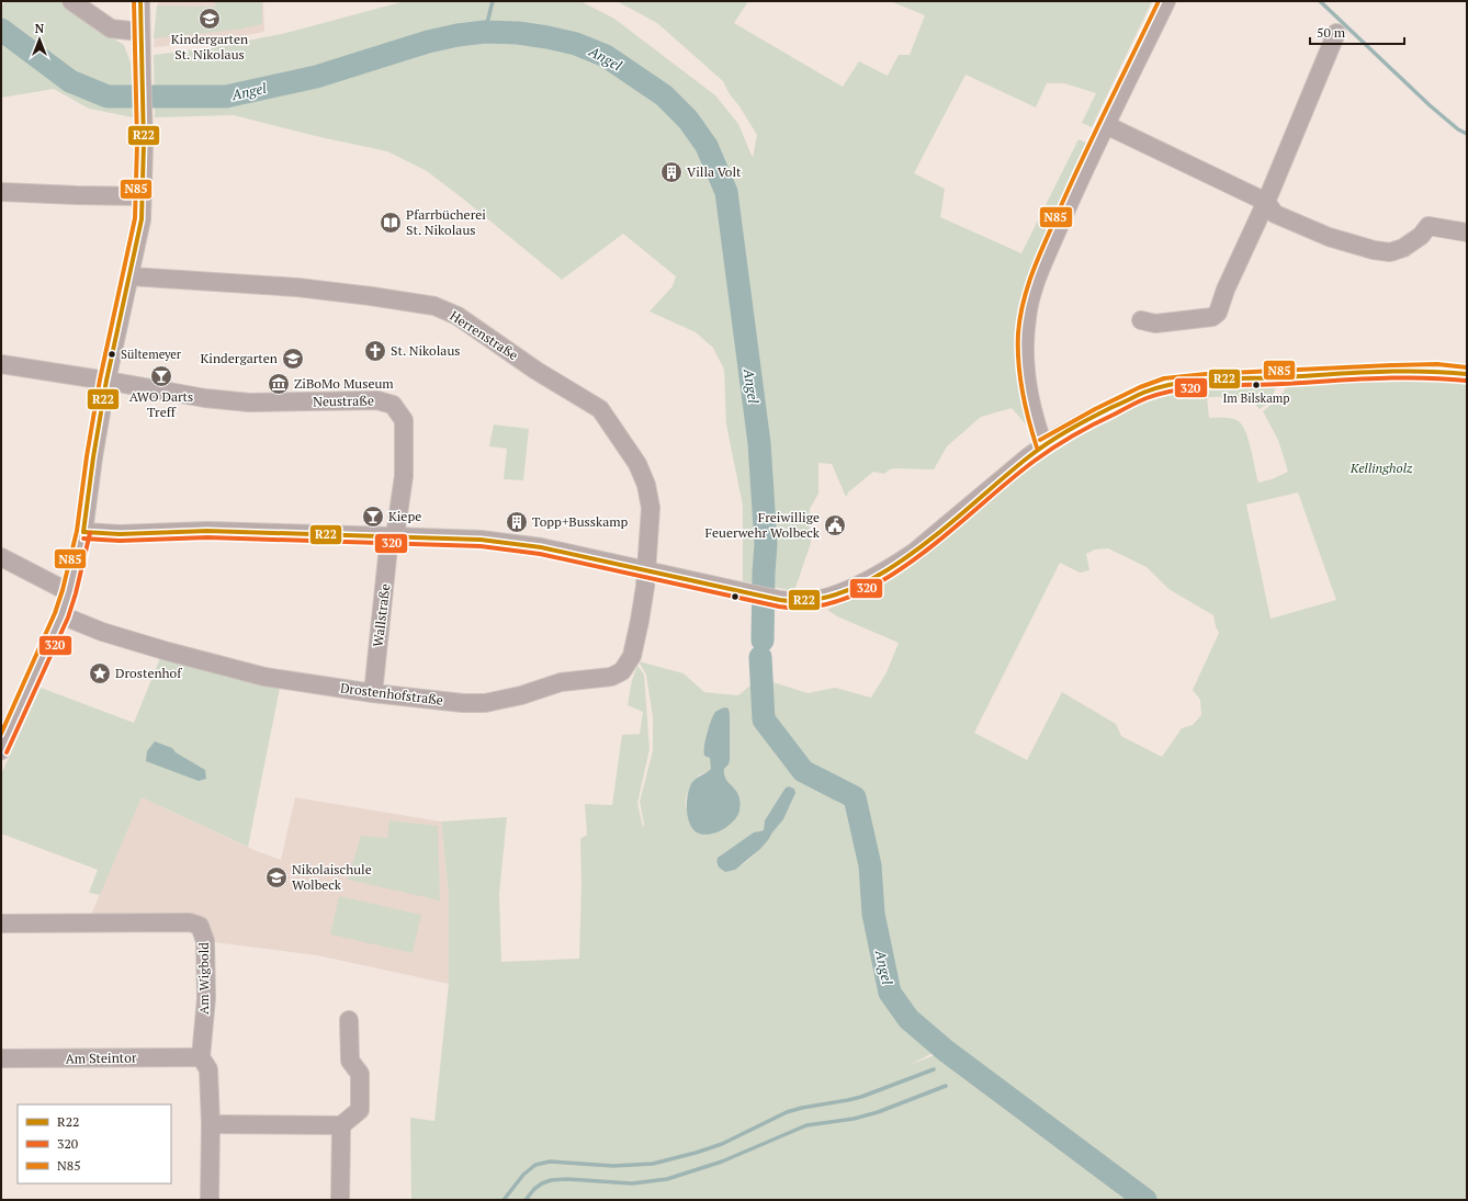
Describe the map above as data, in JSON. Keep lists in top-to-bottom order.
{
  "streets": {
    "street": [
      "Herrenstraße",
      "Neustraße",
      "Wallstraße",
      "Drostenhofstraße",
      "Am Wigbold",
      "Am Steintor"
    ]
  },
  "crossings": [
    ["Herrenstraße", "Drostenhofstraße"],
    ["Neustraße", "Wallstraße"],
    ["Wallstraße", "Drostenhofstraße"],
    ["Am Wigbold", "Am Steintor"]
  ],
  "water": ["Angel"],
  "parks": ["Kellingholz"],
  "places": {
    "school or university": ["Kindergarten St. Nikolaus", "Kindergarten", "Nikolaischule Wolbeck"],
    "building": ["Villa Volt", "Topp+Busskamp"],
    "library": ["Pfarrbücherei St. Nikolaus"],
    "church": ["St. Nikolaus"],
    "other": ["Sültemeyer", "Im Bilskamp"],
    "bar": ["AWO Darts Treff", "Kiepe"],
    "museum": ["ZiBoMo Museum"],
    "public building": ["Freiwillige Feuerwehr Wolbeck"],
    "place": ["Drostenhof"]
  },
  "lines": ["transit line R22", "transit line N85", "transit line 320"],
  "legend": ["R22", "320", "N85"],
  "scale_bar": "50 m",
  "north": "top"
}
